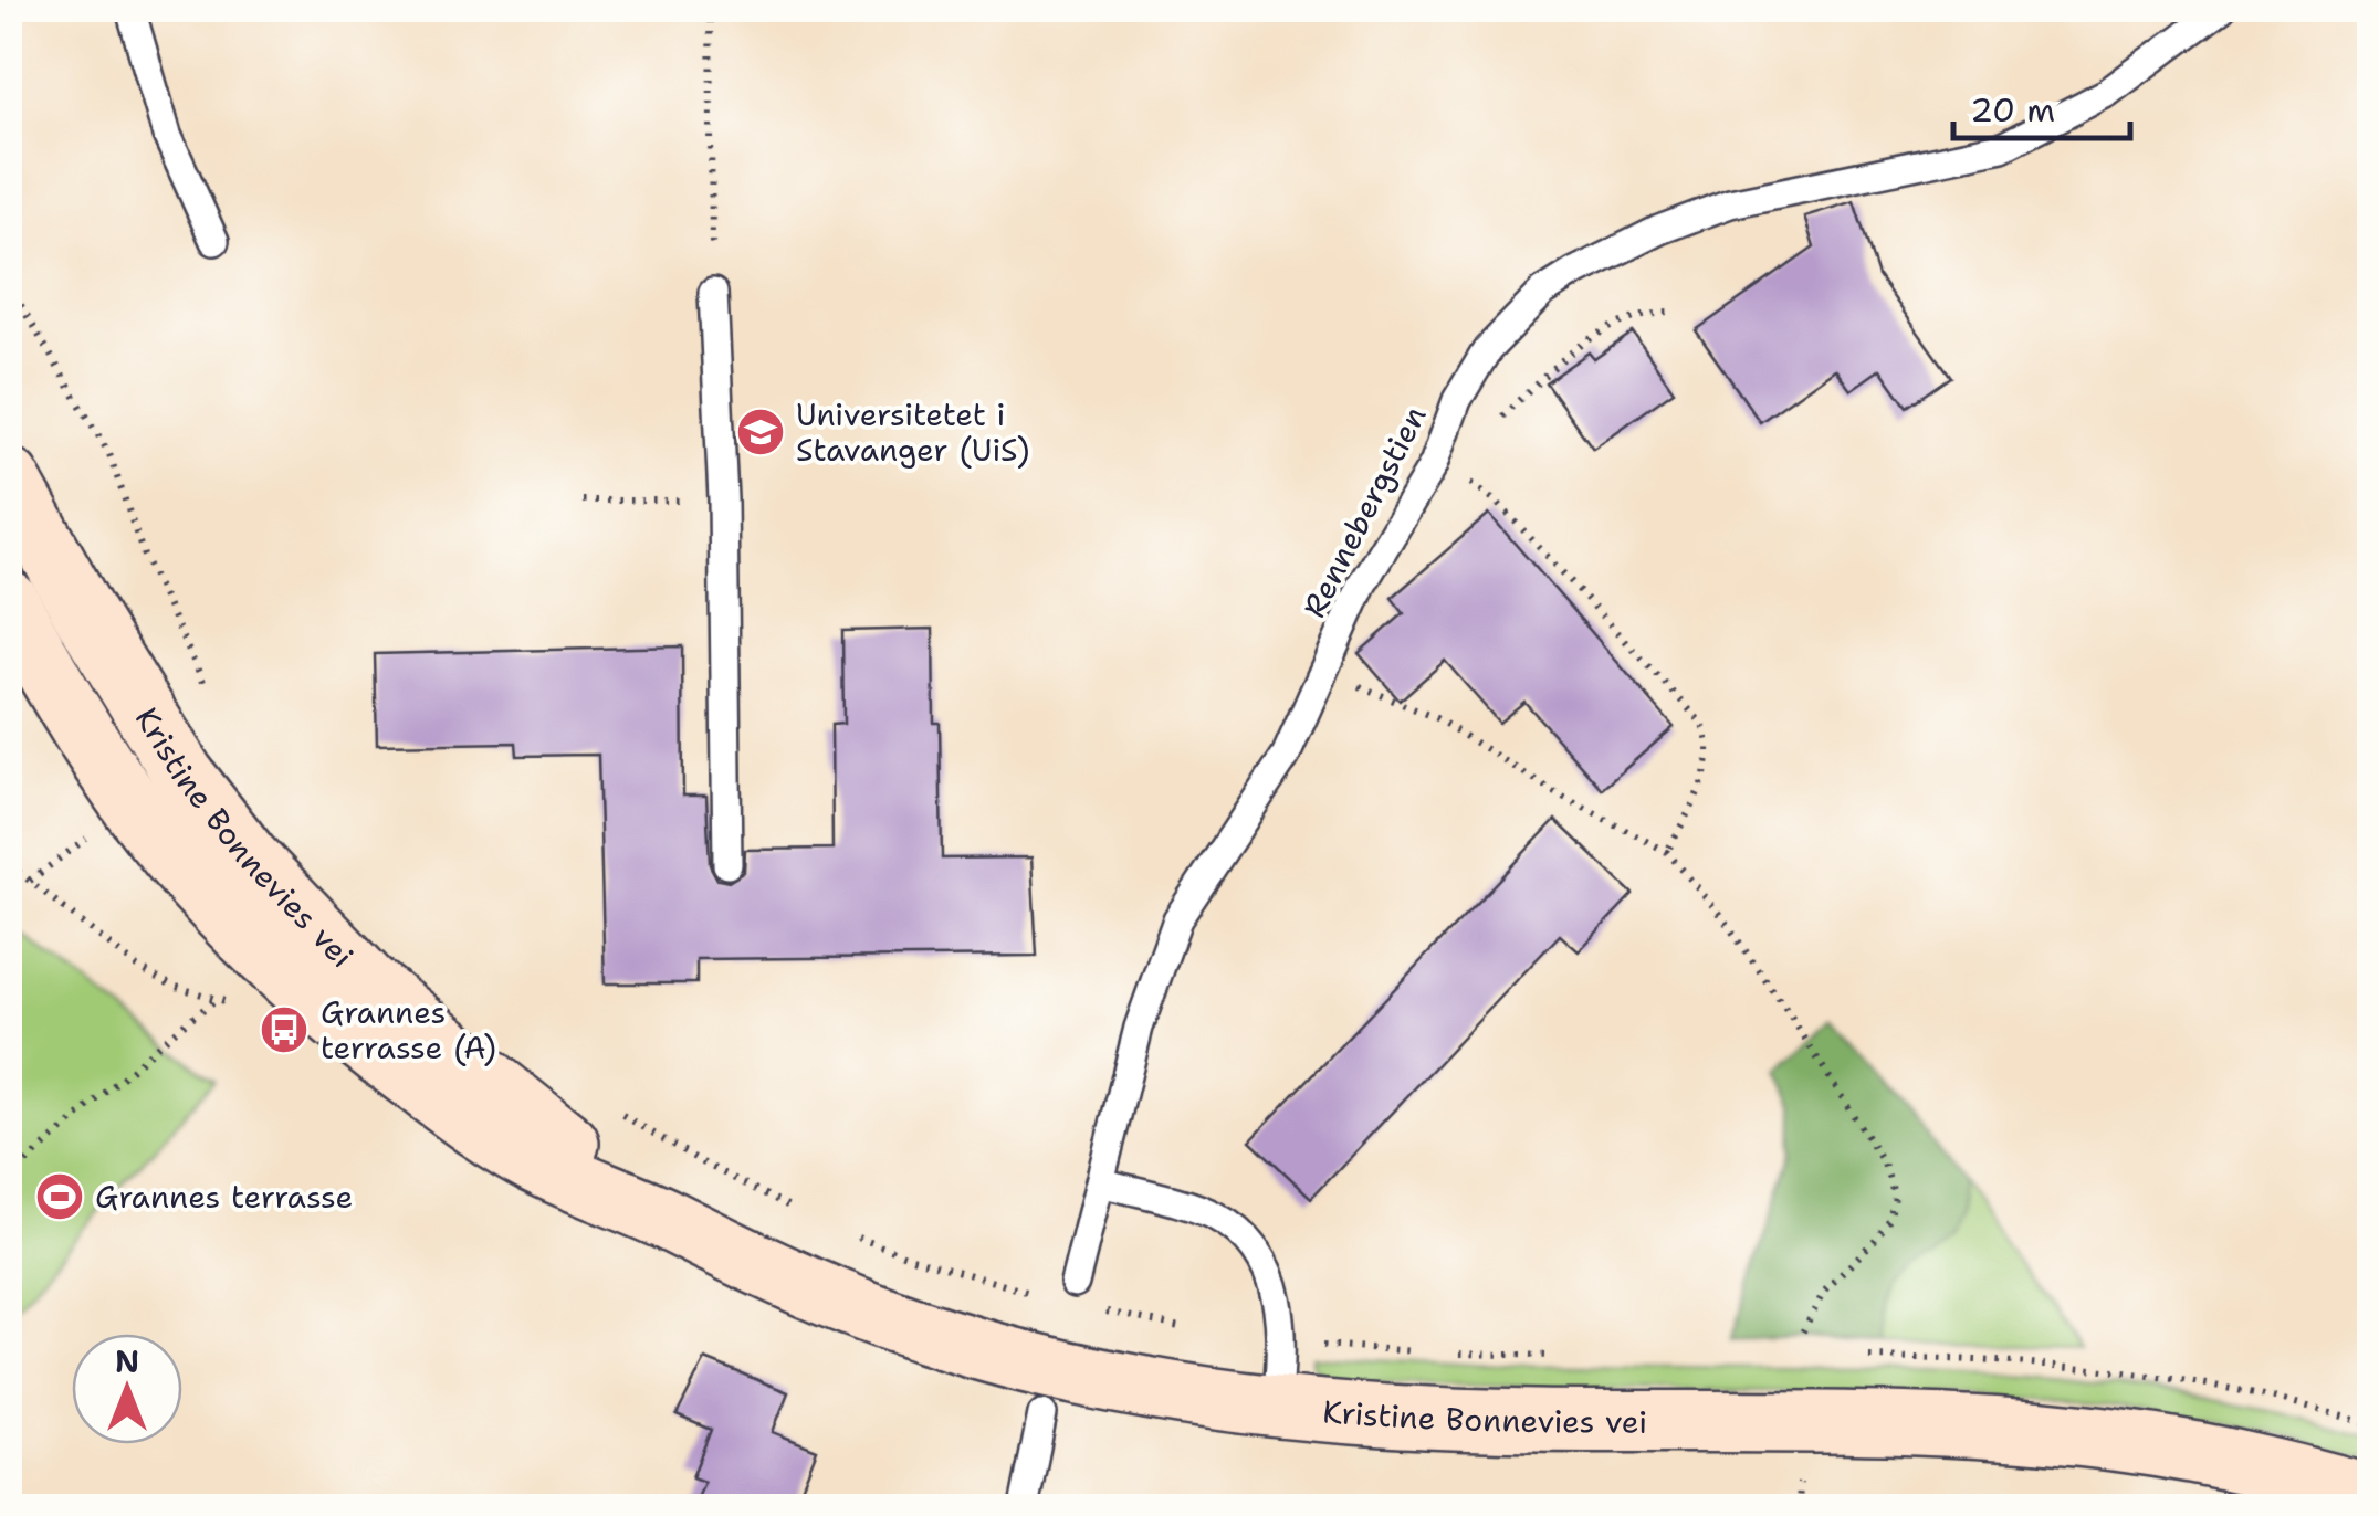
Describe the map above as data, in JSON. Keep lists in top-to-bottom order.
{
  "streets": {
    "main road": ["Kristine Bonnevies vei"],
    "lane": ["Rennebergstien"]
  },
  "places": {
    "school or university": ["Universitetet i Stavanger (UiS)"],
    "bus stop": ["Grannes terrasse (A)"],
    "sports": ["Grannes terrasse"]
  },
  "scale_bar": "20 m",
  "north": "top"
}
